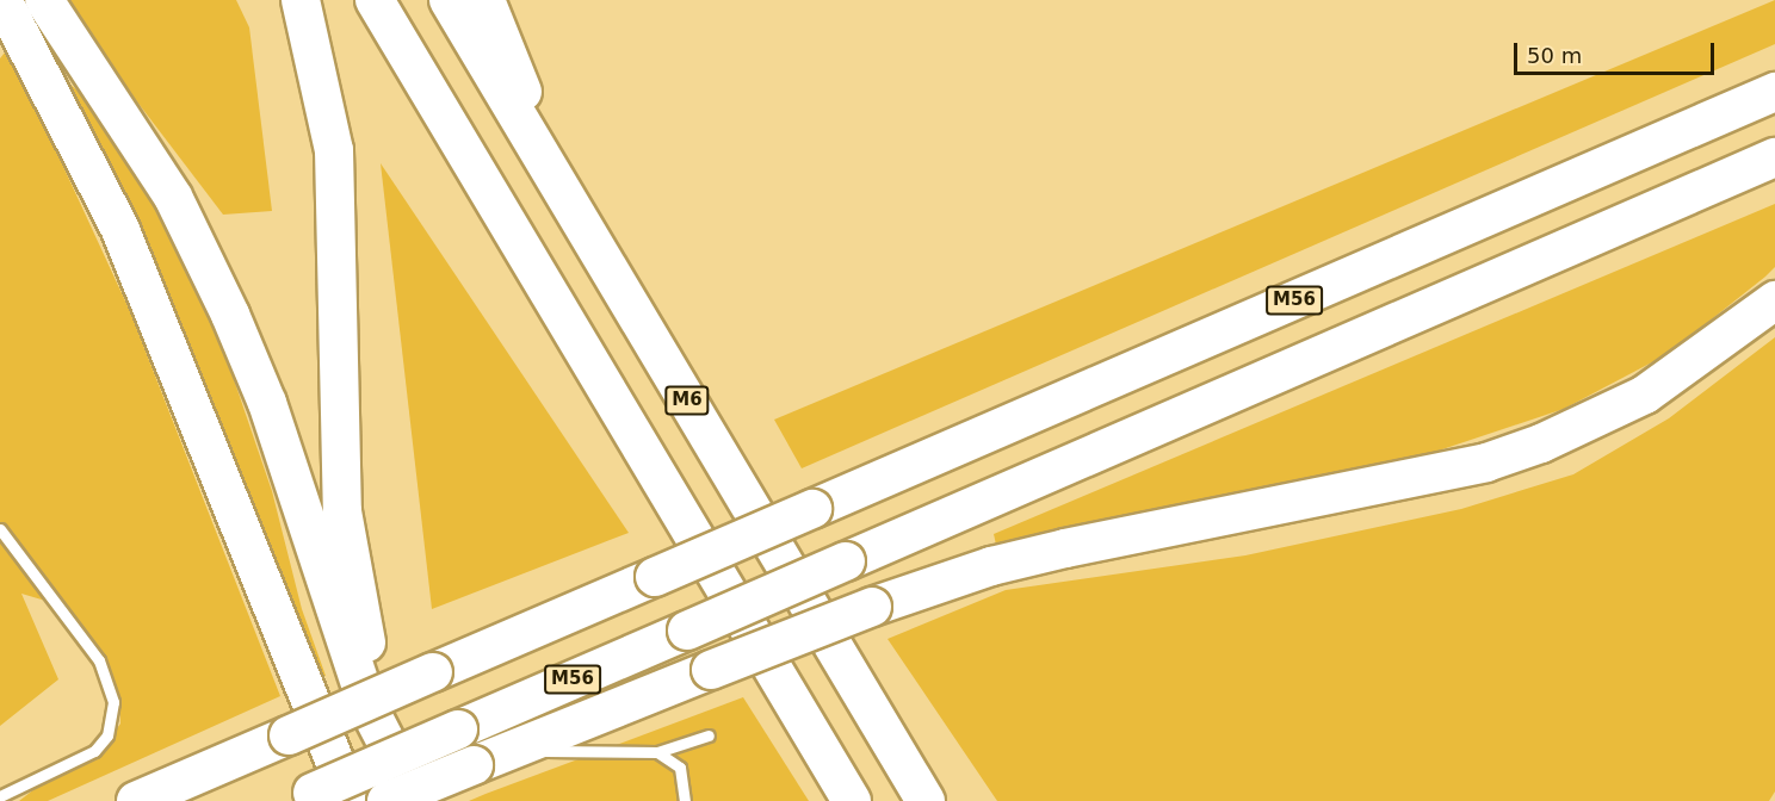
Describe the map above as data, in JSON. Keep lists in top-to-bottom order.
{
  "streets": {
    "highway": ["M56", "M6"]
  },
  "scale_bar": "50 m"
}
